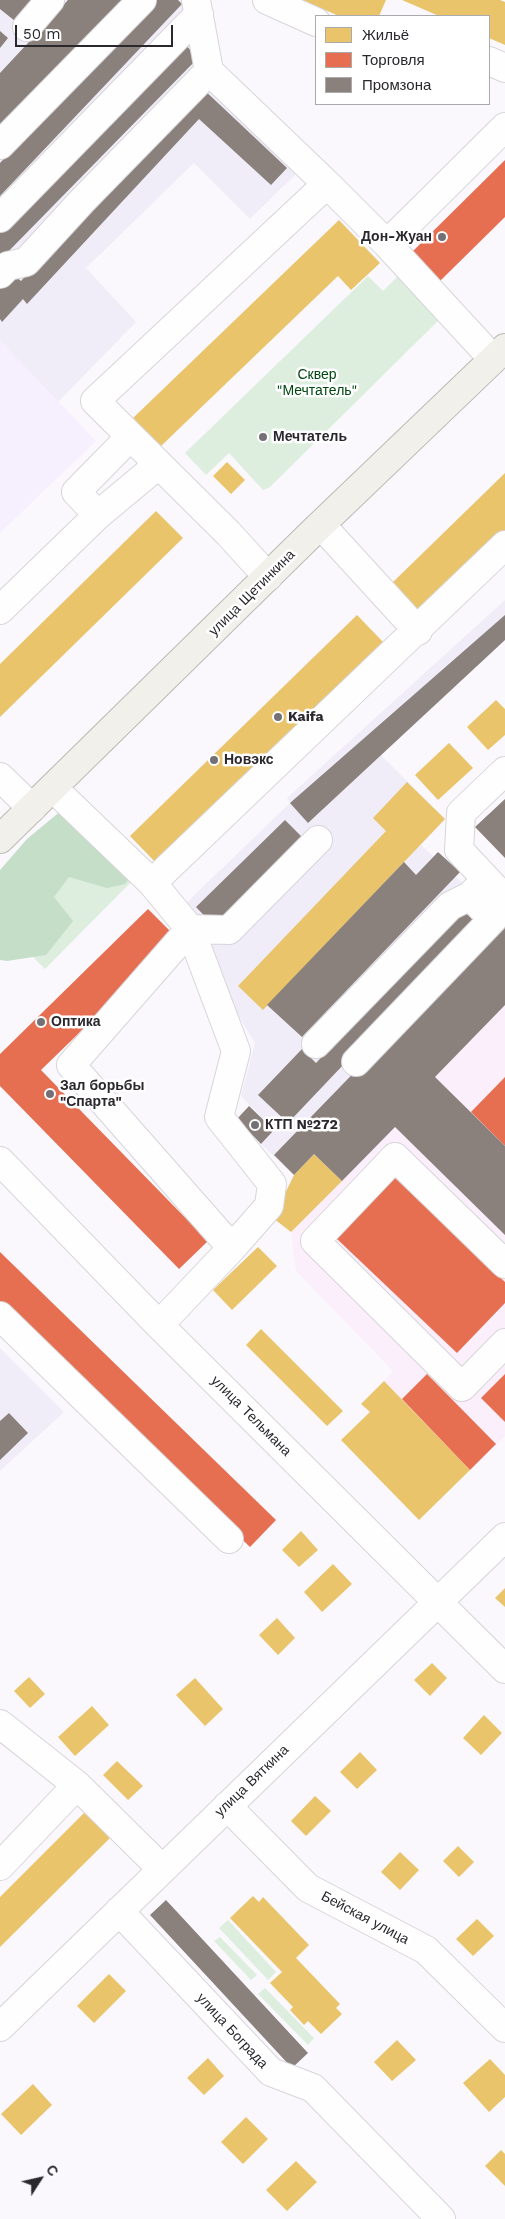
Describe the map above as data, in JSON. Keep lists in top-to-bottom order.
{
  "streets": {
    "main road": ["улица Щетинкина"],
    "street": [
      "улица Тельмана",
      "улица Вяткина",
      "Бейская улица",
      "улица Бограда"
    ]
  },
  "crossings": [
    ["улица Тельмана", "улица Вяткина"],
    ["улица Вяткина", "Бейская улица"],
    ["улица Вяткина", "улица Бограда"]
  ],
  "parks": ["Сквер \"Мечтатель\""],
  "places": [
    "Дон-Жуан",
    "Мечтатель",
    "Kaifa",
    "Новэкс",
    "Оптика",
    "Зал борьбы \"Спарта\"",
    "КТП №272"
  ],
  "legend": ["Жильё", "Торговля", "Промзона"],
  "scale_bar": "50 m",
  "north": "top right"
}
